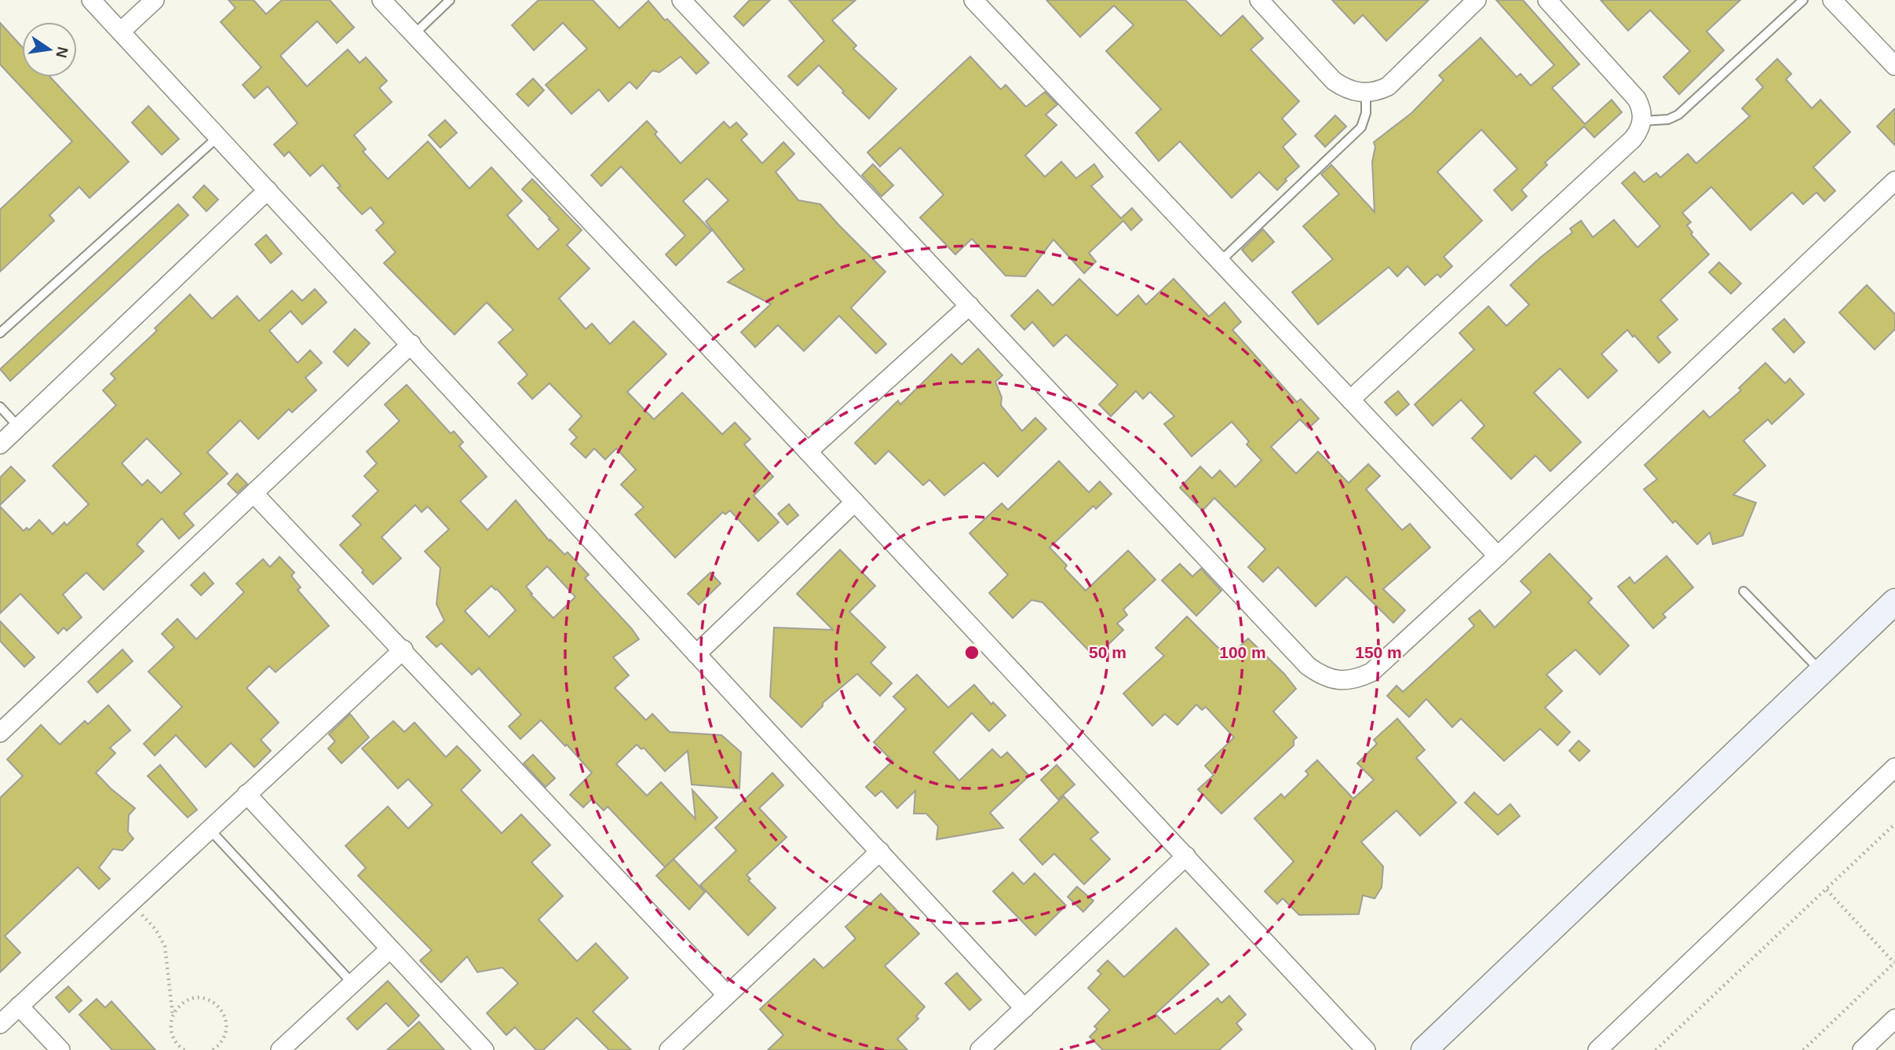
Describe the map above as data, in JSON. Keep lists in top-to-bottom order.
{
  "north": "right",
  "rings": ["50 m", "100 m", "150 m"]
}
